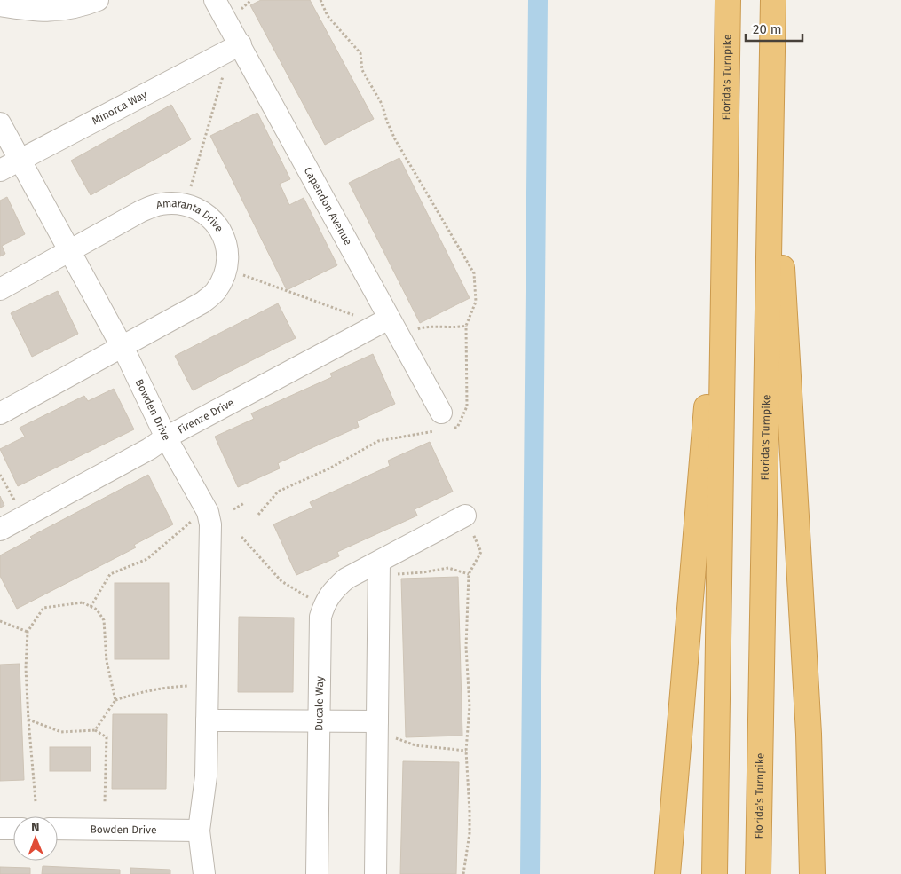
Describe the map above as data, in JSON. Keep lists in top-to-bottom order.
{
  "streets": {
    "highway": ["Florida's Turnpike"],
    "street": [
      "Minorca Way",
      "Capendon Avenue",
      "Amaranta Drive",
      "Bowden Drive",
      "Firenze Drive",
      "Ducale Way"
    ]
  },
  "crossings": [
    ["Minorca Way", "Capendon Avenue"],
    ["Minorca Way", "Bowden Drive"],
    ["Capendon Avenue", "Firenze Drive"],
    ["Amaranta Drive", "Bowden Drive"],
    ["Bowden Drive", "Firenze Drive"]
  ],
  "scale_bar": "20 m",
  "north": "top"
}
